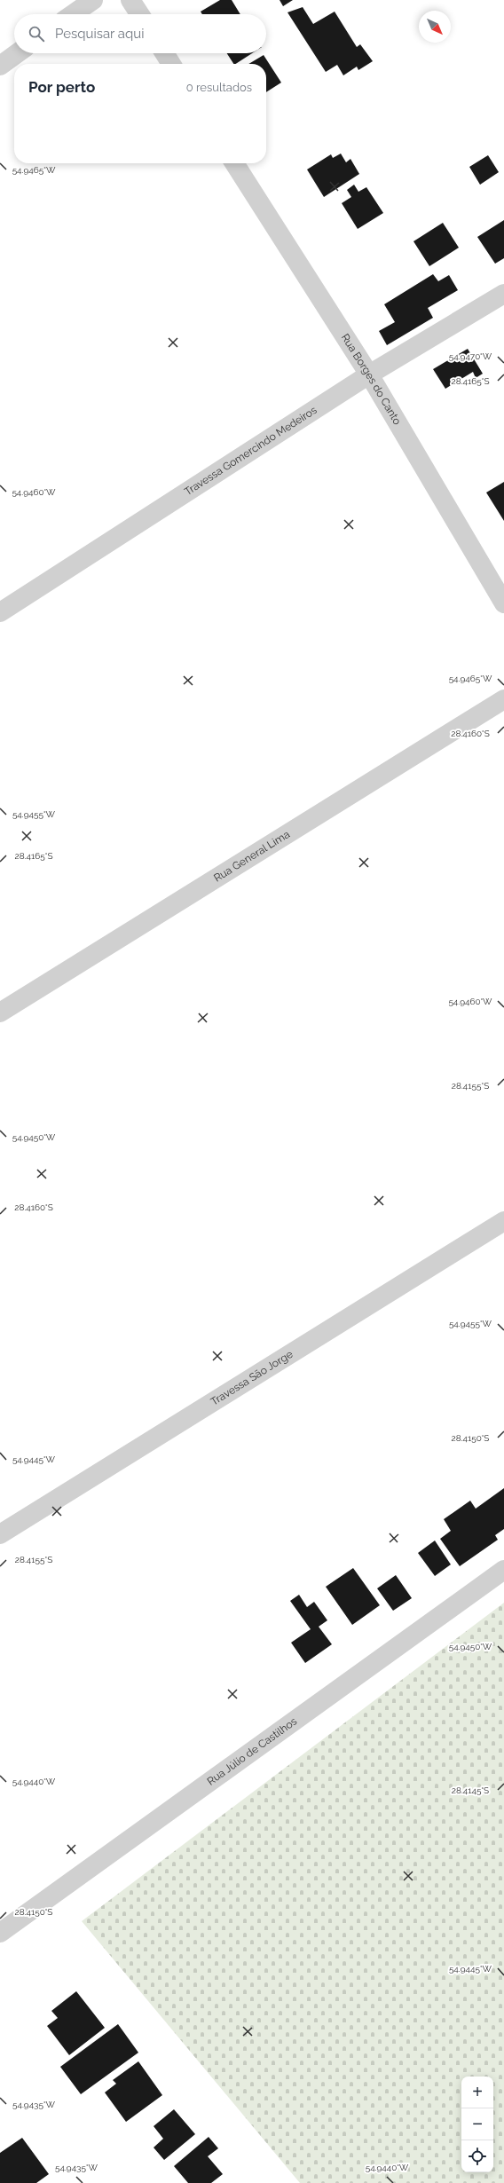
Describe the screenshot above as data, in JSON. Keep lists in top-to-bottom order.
{
  "streets": {
    "street": [
      "Rua Borges do Canto",
      "Travessa Gomercindo Medeiros",
      "Rua General Lima",
      "Travessa São Jorge",
      "Rua Júlio de Castilhos"
    ]
  },
  "crossings": [
    ["Rua Borges do Canto", "Travessa Gomercindo Medeiros"]
  ],
  "north": "bottom right",
  "page": {
    "search": "Pesquisar aqui",
    "heading": ["Por perto", "0 resultados"],
    "map_buttons": ["+", "−"]
  },
  "coordinates": [
    "54.9465°W",
    "54.9470°W",
    "28.4165°S",
    "54.9460°W",
    "28.4160°S",
    "54.9455°W",
    "28.4155°S",
    "54.9450°W",
    "28.4150°S",
    "54.9445°W",
    "54.9440°W",
    "28.4145°S",
    "54.9435°W"
  ]
}
